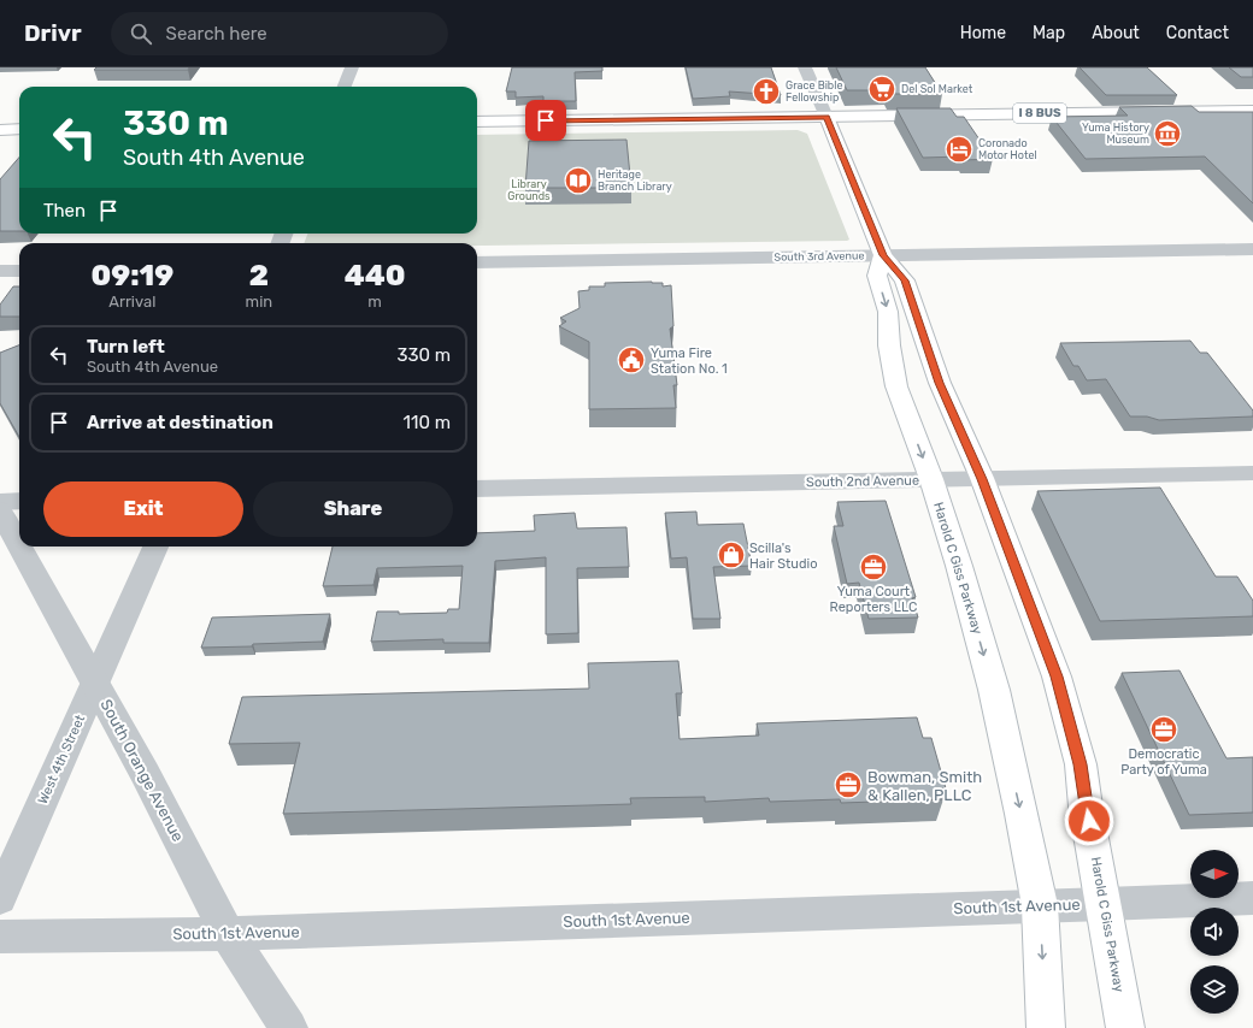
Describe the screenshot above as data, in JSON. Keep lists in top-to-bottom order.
{
  "streets": {
    "main road": ["I 8 BUS", "Harold C Giss Parkway"],
    "street": [
      "South 3rd Avenue",
      "South 2nd Avenue",
      "West 4th Street",
      "South Orange Avenue",
      "South 1st Avenue"
    ]
  },
  "crossings": [
    ["I 8 BUS", "Harold C Giss Parkway"],
    ["South 3rd Avenue", "Harold C Giss Parkway"],
    ["South 2nd Avenue", "Harold C Giss Parkway"],
    ["Harold C Giss Parkway", "South 1st Avenue"],
    ["West 4th Street", "South Orange Avenue"],
    ["South Orange Avenue", "South 1st Avenue"]
  ],
  "parks": ["Library Grounds"],
  "places": {
    "supermarket": ["Del Sol Market"],
    "church": ["Grace Bible Fellowship"],
    "museum": ["Yuma History Museum"],
    "hotel": ["Coronado Motor Hotel"],
    "library": ["Heritage Branch Library"],
    "public building": ["Yuma Fire Station No. 1"],
    "shop": ["Scilla's Hair Studio"],
    "office": ["Yuma Court Reporters LLC", "Democratic Party of Yuma", "Bowman, Smith & Kallen, PLLC"]
  },
  "north": "right",
  "page": {
    "header": "Drivr",
    "search": "Search here",
    "nav": [
      "Home",
      "Map",
      "About",
      "Contact"
    ],
    "turn": ["330 m", "South 4th Avenue"],
    "then": "Then",
    "eta": [
      "09:19",
      "Arrival",
      "2",
      "min",
      "440",
      "m"
    ],
    "list": [
      {
        "name": "Turn left",
        "note": "South 4th Avenue",
        "value": "330 m"
      },
      {
        "name": "Arrive at destination",
        "value": "110 m"
      }
    ],
    "buttons": ["Exit", "Share"]
  }
}
